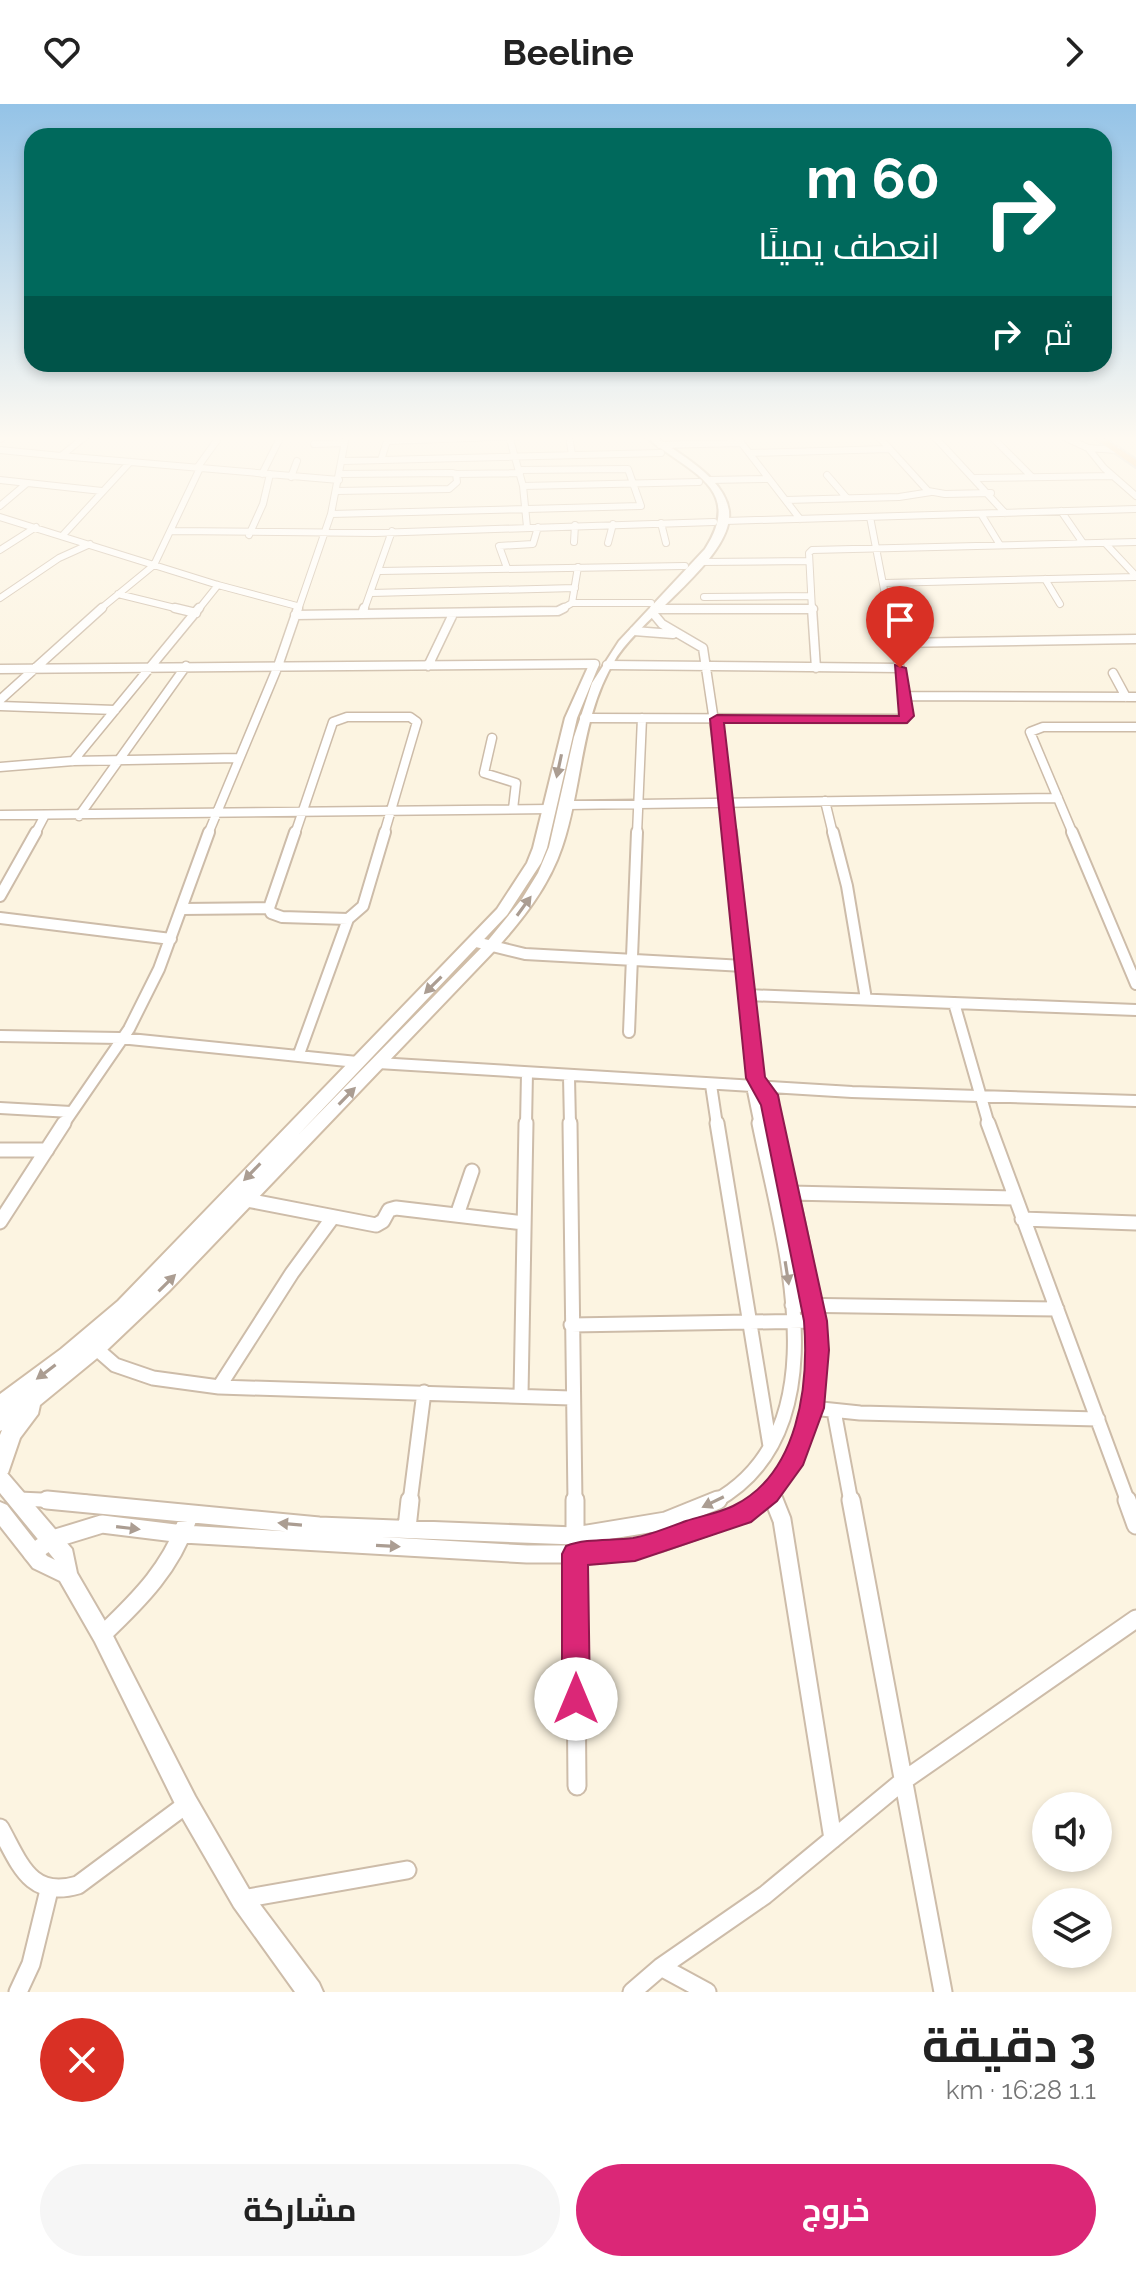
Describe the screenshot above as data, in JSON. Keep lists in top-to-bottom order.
{
  "page": {
    "header": "Beeline",
    "turn": ["60 m", "انعطف يمينًا"],
    "then": "ثم",
    "heading": ["3 دقيقة", "1.1 km · 16:28"],
    "buttons": ["خروج", "مشاركة"]
  }
}
